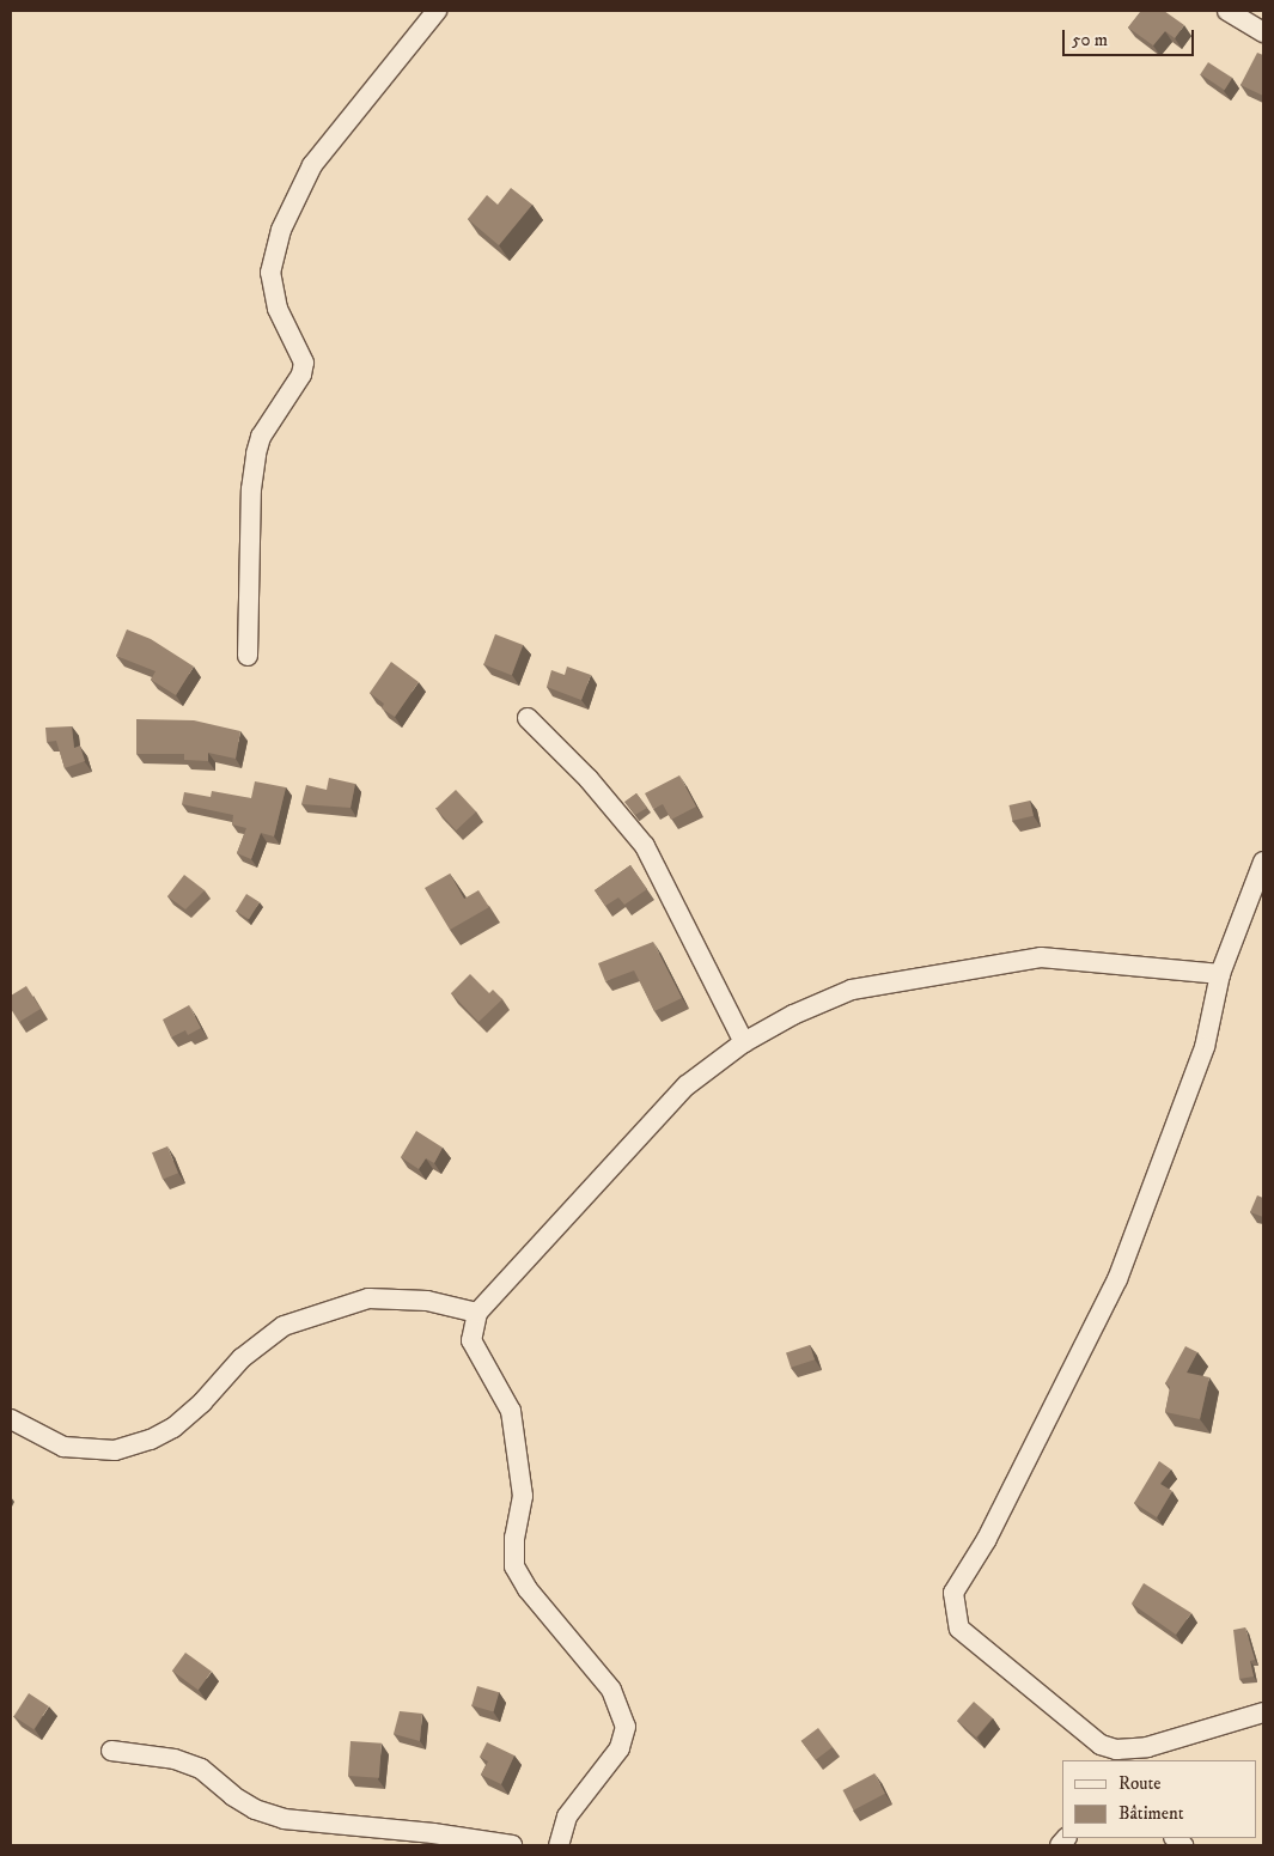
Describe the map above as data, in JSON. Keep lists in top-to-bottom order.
{
  "legend": ["Route", "Bâtiment"],
  "scale_bar": "50 m"
}
